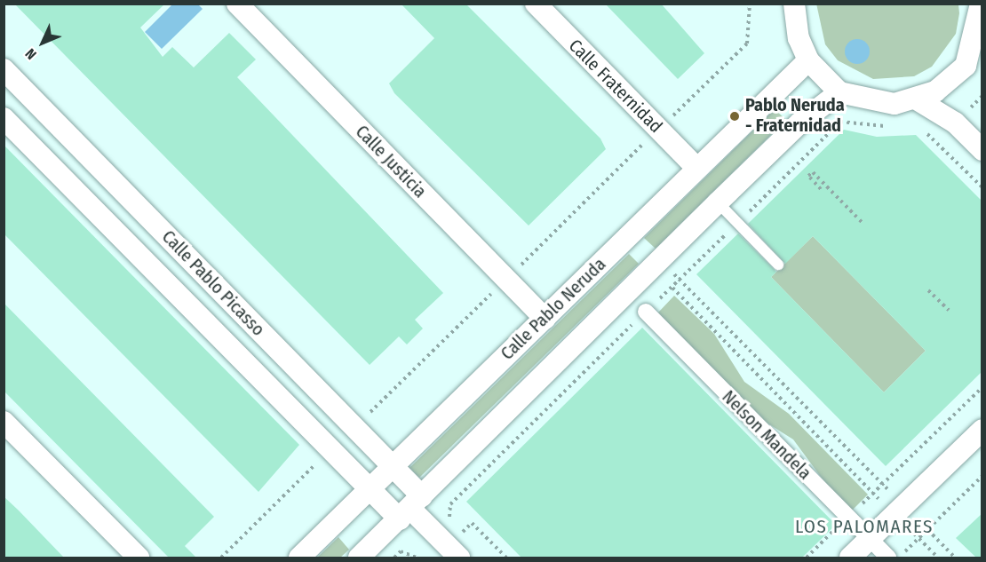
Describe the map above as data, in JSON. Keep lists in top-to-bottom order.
{
  "streets": {
    "street": [
      "Calle Fraternidad",
      "Calle Justicia",
      "Calle Pablo Picasso",
      "Calle Pablo Neruda",
      "Nelson Mandela"
    ]
  },
  "crossings": [
    ["Calle Fraternidad", "Calle Pablo Neruda"],
    ["Calle Justicia", "Calle Pablo Neruda"],
    ["Calle Pablo Picasso", "Calle Pablo Neruda"]
  ],
  "districts": ["LOS PALOMARES"],
  "places": ["Pablo Neruda - Fraternidad"],
  "north": "bottom left"
}
